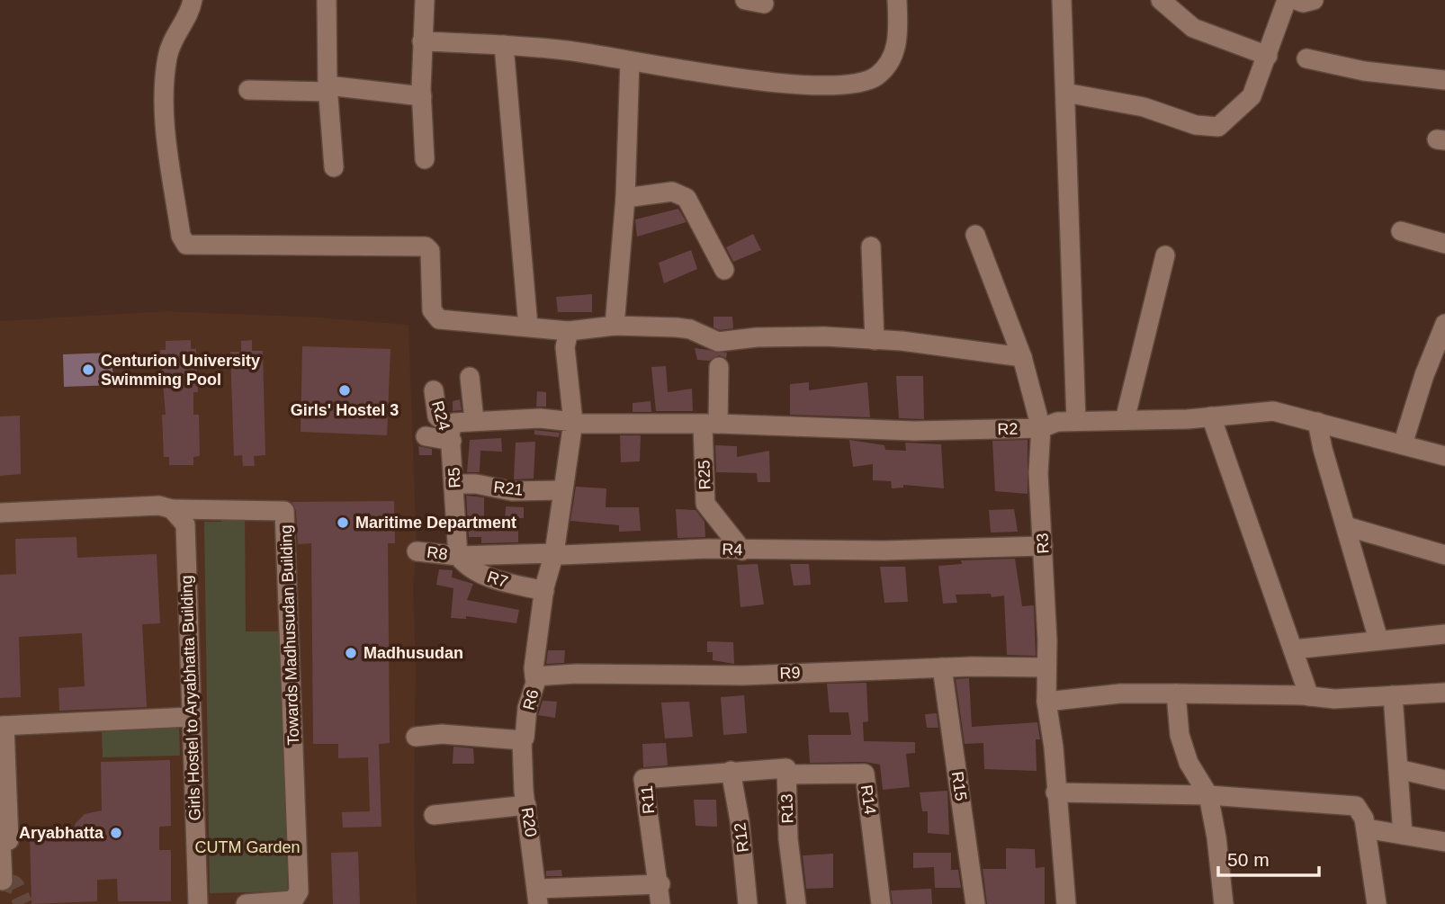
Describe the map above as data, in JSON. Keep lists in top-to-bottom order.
{
  "streets": {
    "street": [
      "R24",
      "R2",
      "R25",
      "R5",
      "R21",
      "R3",
      "R4",
      "R8",
      "R7",
      "Towards Madhusudan Building",
      "R9",
      "Girls Hostel to Aryabhatta Building",
      "R6",
      "R15",
      "R11",
      "R14",
      "R13",
      "R20",
      "R12"
    ]
  },
  "crossings": [
    ["R24", "R5"],
    ["R2", "R25"],
    ["R2", "R3"],
    ["R25", "R4"],
    ["R5", "R21"],
    ["R5", "R8"],
    ["R5", "R7"],
    ["R3", "R4"],
    ["R3", "R9"],
    ["R4", "R6"],
    ["R8", "R7"],
    ["R7", "R6"],
    ["Towards Madhusudan Building", "Girls Hostel to Aryabhatta Building"],
    ["R9", "R6"],
    ["R9", "R15"],
    ["R6", "R20"],
    ["R11", "R13"],
    ["R11", "R12"],
    ["R14", "R13"],
    ["R13", "R12"]
  ],
  "parks": ["CUTM Garden"],
  "places": [
    "Centurion University Swimming Pool",
    "Girls' Hostel 3",
    "Maritime Department",
    "Madhusudan",
    "Aryabhatta"
  ],
  "scale_bar": "50 m"
}
